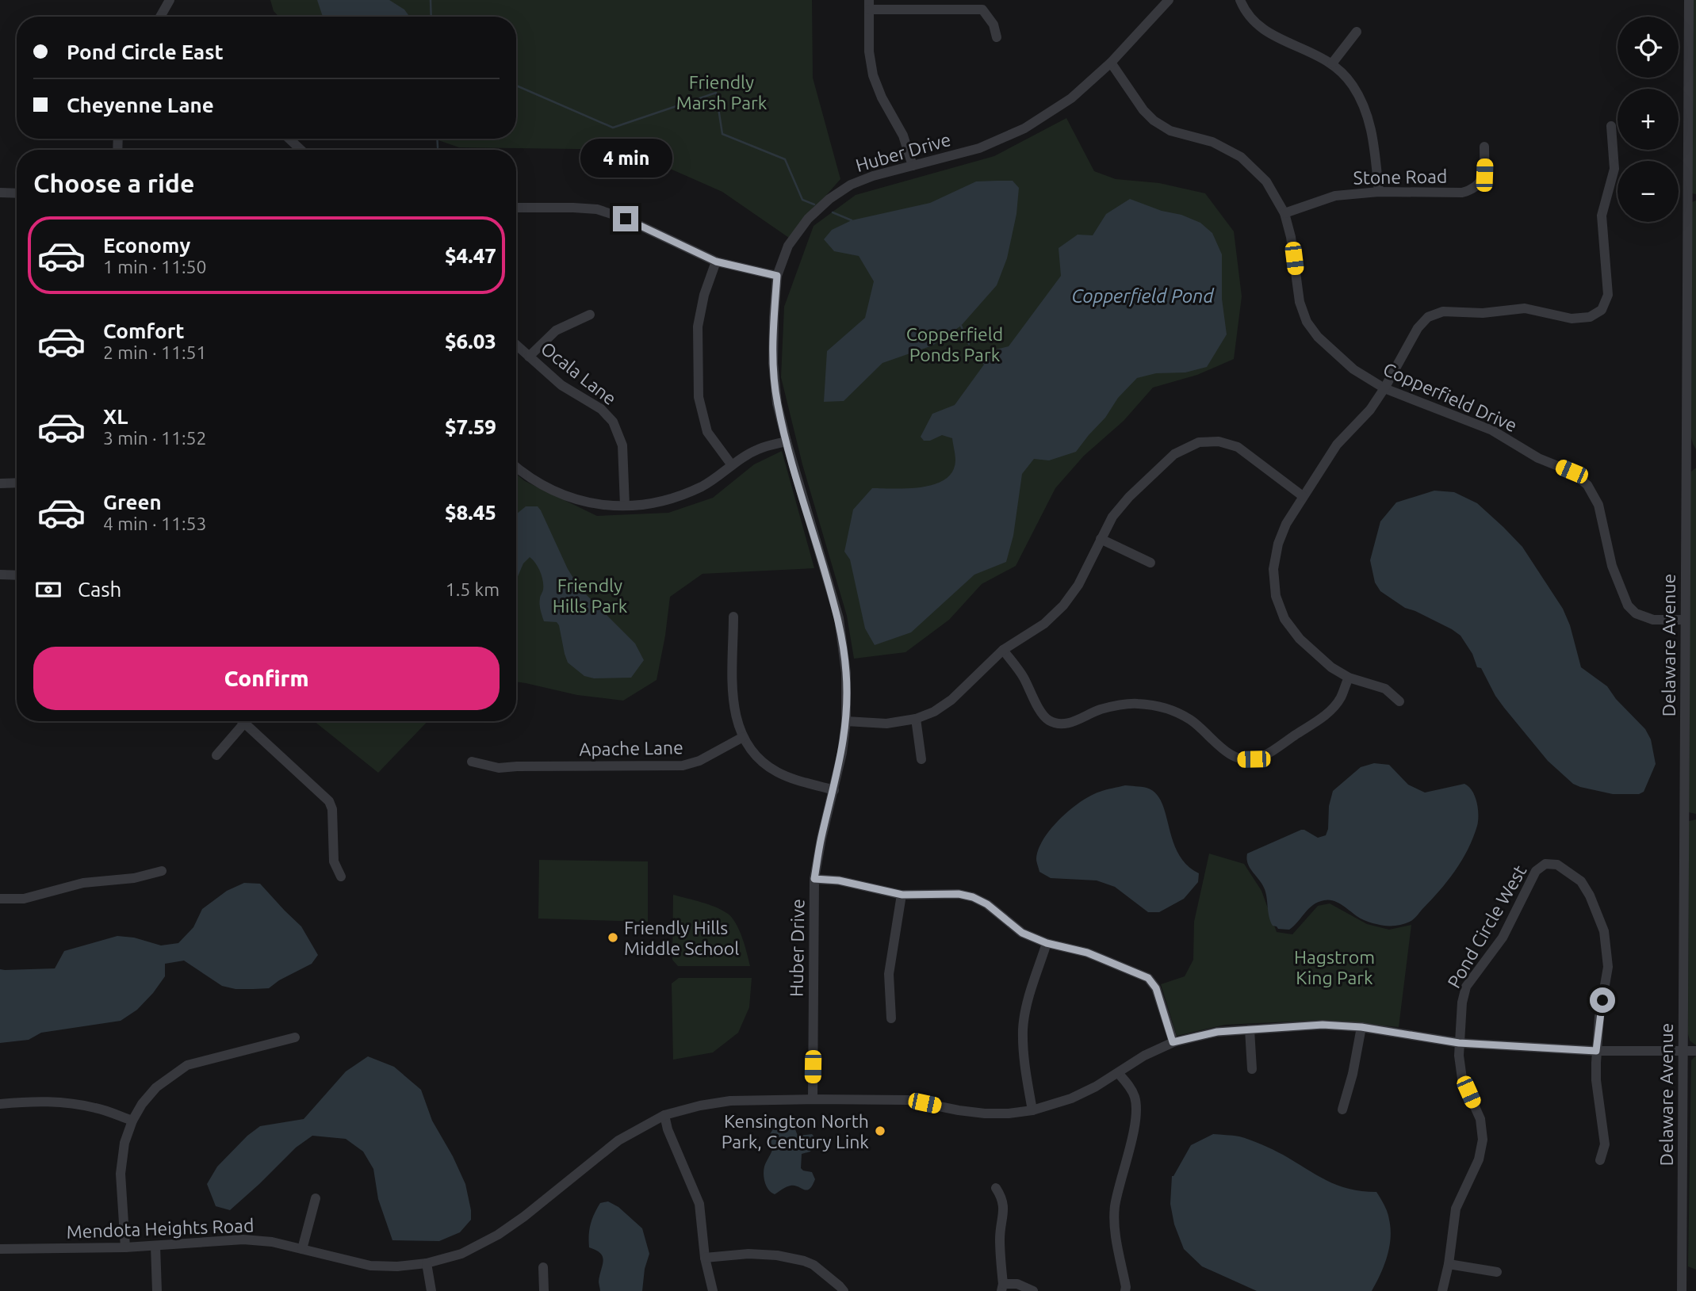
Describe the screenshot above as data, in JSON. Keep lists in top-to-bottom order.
{
  "streets": {
    "street": [
      "Huber Drive",
      "Stone Road",
      "Ocala Lane",
      "Copperfield Drive",
      "Delaware Avenue",
      "Apache Lane",
      "Pond Circle West",
      "Mendota Heights Road"
    ]
  },
  "crossings": [
    ["Huber Drive", "Copperfield Drive"],
    ["Huber Drive", "Mendota Heights Road"],
    ["Stone Road", "Copperfield Drive"],
    ["Copperfield Drive", "Delaware Avenue"],
    ["Delaware Avenue", "Mendota Heights Road"],
    ["Pond Circle West", "Mendota Heights Road"]
  ],
  "water": ["Copperfield Pond"],
  "parks": [
    "Friendly Marsh Park",
    "Copperfield Ponds Park",
    "Friendly Hills Park",
    "Hagstrom King Park"
  ],
  "places": ["Friendly Hills Middle School", "Kensington North Park, Century Link"],
  "page": {
    "map_buttons": ["+", "−"],
    "banner": ["Pond Circle East", "Cheyenne Lane"],
    "bubble": "4 min",
    "heading": "Choose a ride",
    "list": [
      {
        "name": "Economy",
        "note": "1 min · 11:50",
        "value": "$4.47"
      },
      {
        "name": "Comfort",
        "note": "2 min · 11:51",
        "value": "$6.03"
      },
      {
        "name": "XL",
        "note": "3 min · 11:52",
        "value": "$7.59"
      },
      {
        "name": "Green",
        "note": "4 min · 11:53",
        "value": "$8.45"
      }
    ],
    "pay": ["Cash", "1.5 km"],
    "buttons": "Confirm"
  }
}
